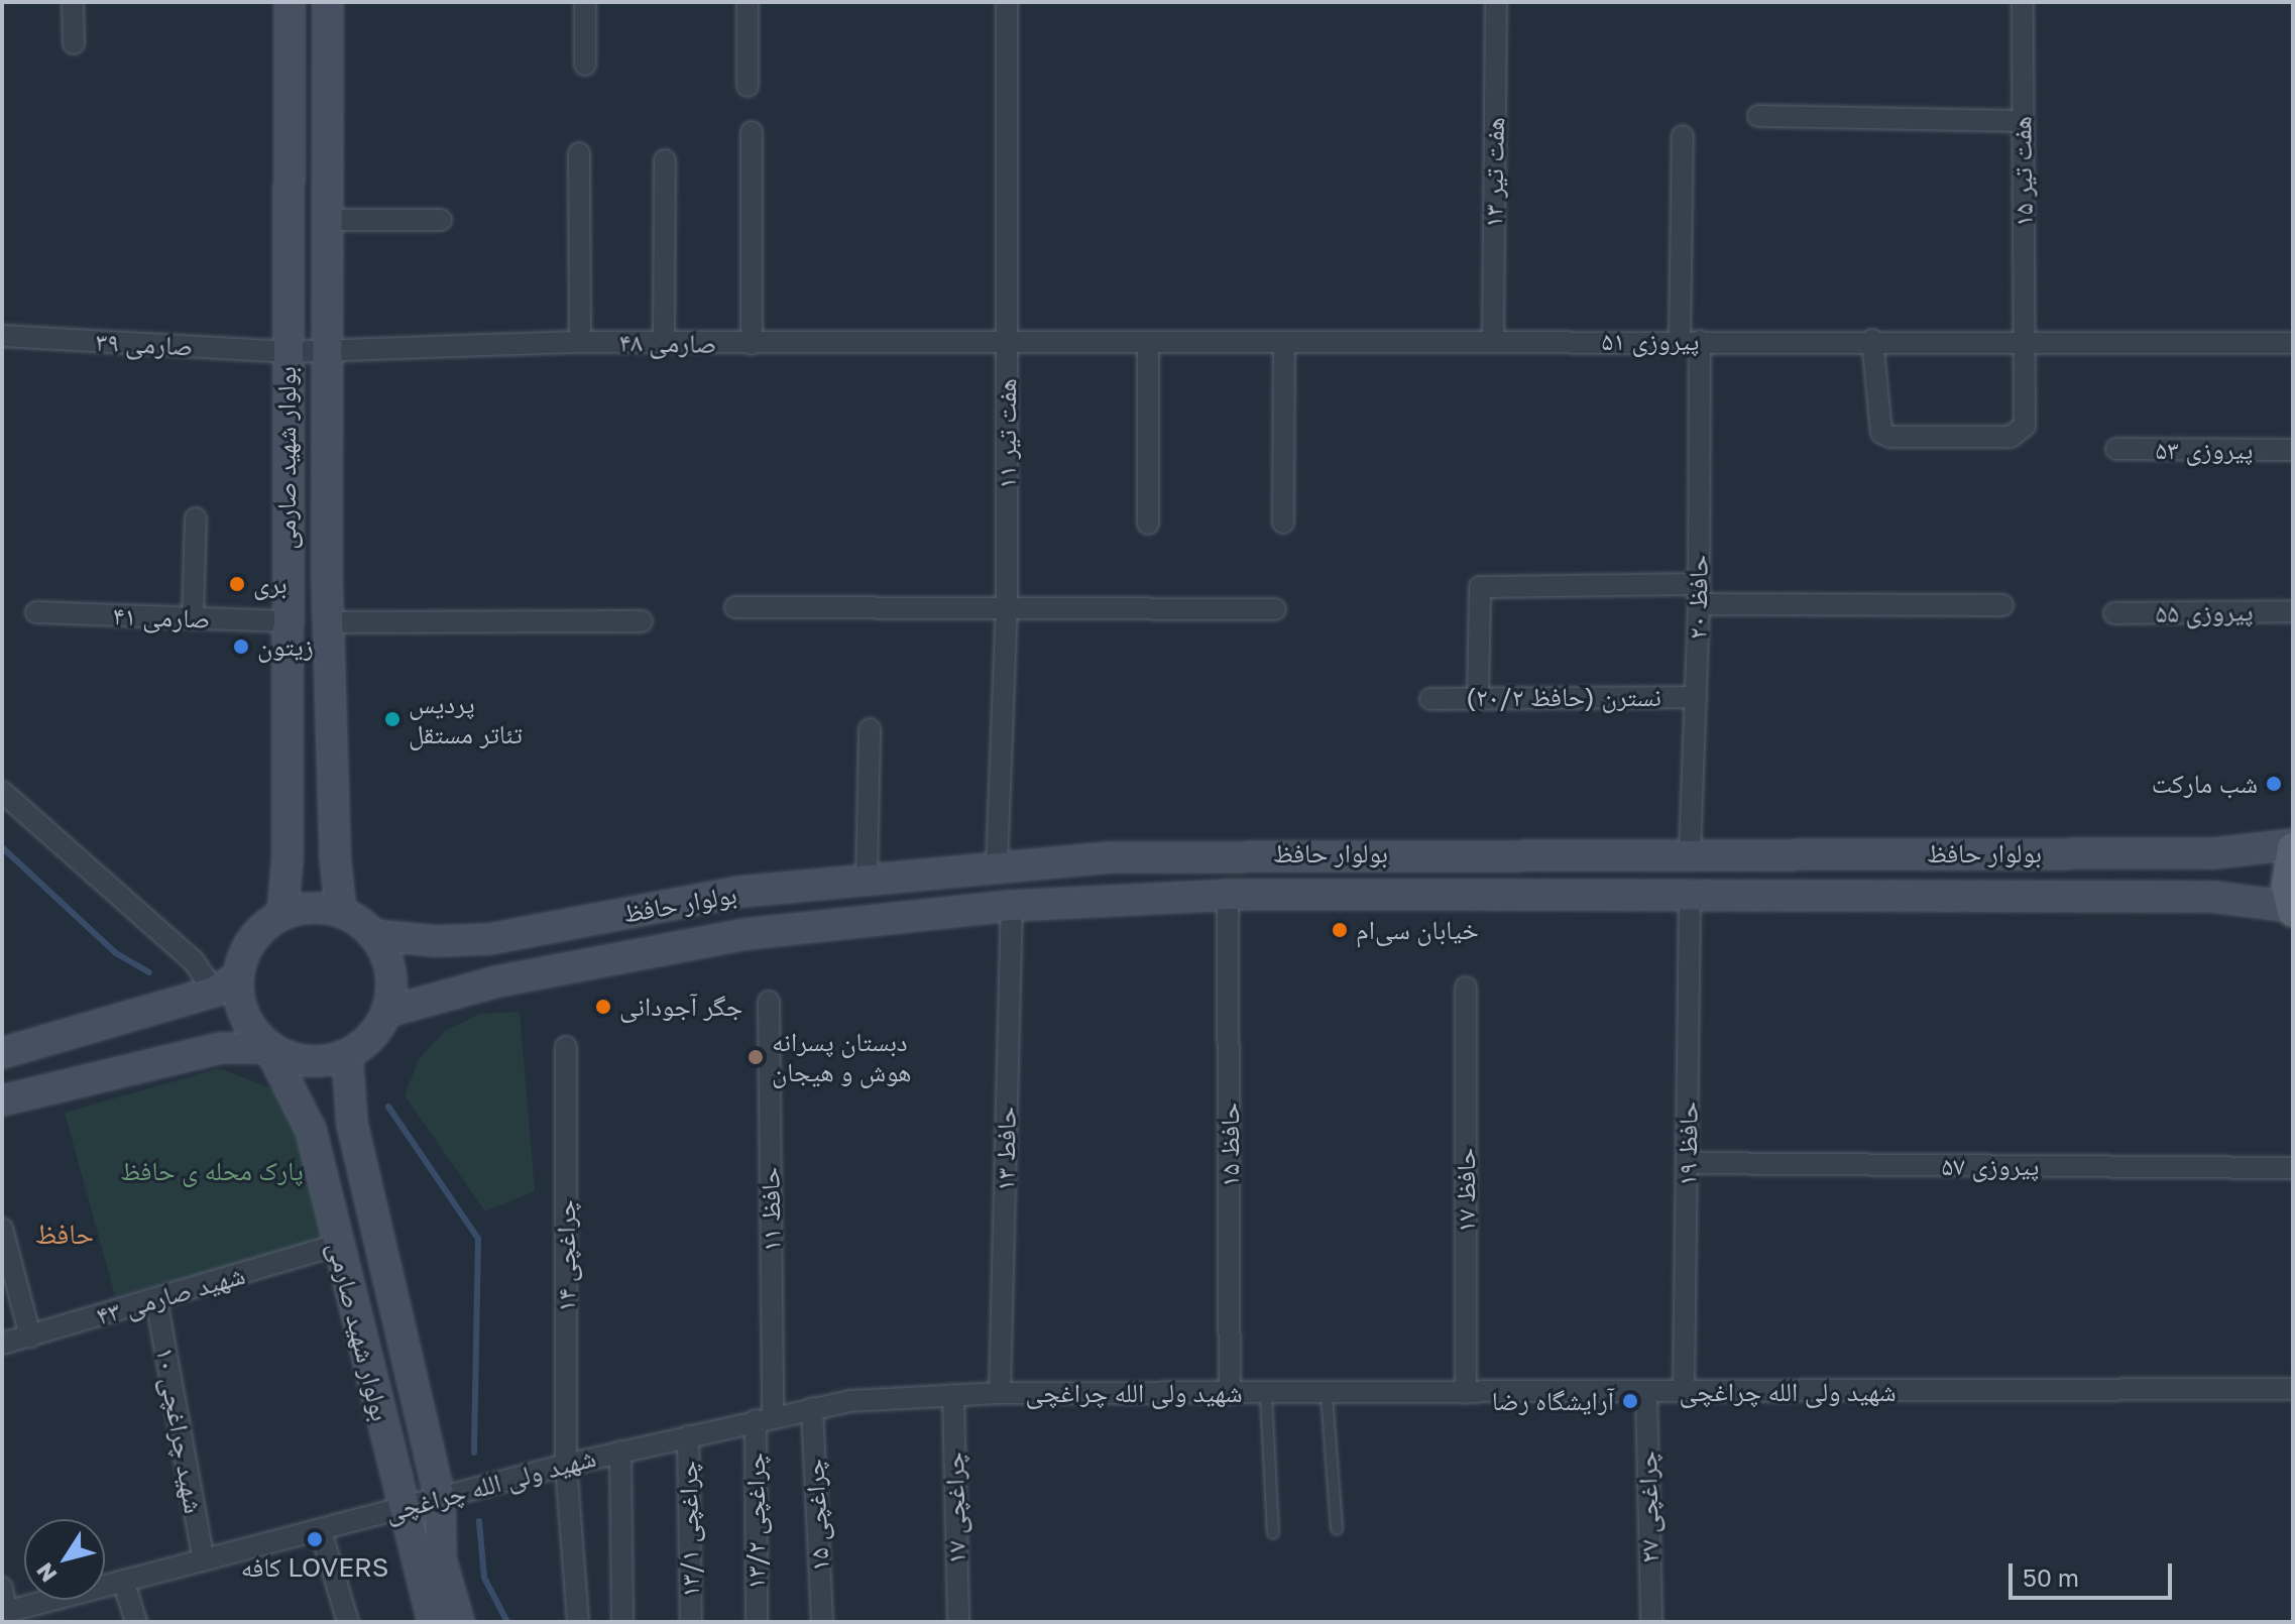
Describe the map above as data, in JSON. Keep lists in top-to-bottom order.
{
  "streets": {
    "street": [
      "هفت تیر ۱۵",
      "هفت تیر ۱۳",
      "پیروزی ۵۱",
      "صارمی ۴۸",
      "صارمی ۳۹",
      "هفت تیر ۱۱",
      "پیروزی ۵۳",
      "بولوار شهید صارمی",
      "حافظ ۲۰",
      "پیروزی ۵۵",
      "صارمی ۴۱",
      "نسترن (حافظ ۲۰/۲)",
      "بولوار حافظ",
      "حافظ ۱۹",
      "حافظ ۱۵",
      "حافط ۱۳",
      "پیروزی ۵۷",
      "حافظ ۱۷",
      "حافظ ۱۱",
      "چراغچی ۱۴",
      "شهید صارمی ۴۳",
      "شهید ولی الله چراغچی",
      "شهید چراغچی ۱۰",
      "چراغچی ۲۷",
      "چراغچی ۱۷",
      "چراغچی ۱۵",
      "چراغچی ۱۳/۲",
      "چراغچی ۱۳/۱"
    ]
  },
  "crossings": [
    ["هفت تیر ۱۵", "پیروزی ۵۱"],
    ["هفت تیر ۱۳", "پیروزی ۵۱"],
    ["پیروزی ۵۱", "صارمی ۴۸"],
    ["پیروزی ۵۱", "هفت تیر ۱۱"],
    ["پیروزی ۵۱", "حافظ ۲۰"],
    ["صارمی ۴۸", "صارمی ۳۹"],
    ["صارمی ۴۸", "هفت تیر ۱۱"],
    ["صارمی ۴۸", "بولوار شهید صارمی"],
    ["صارمی ۳۹", "بولوار شهید صارمی"],
    ["هفت تیر ۱۱", "بولوار حافظ"],
    ["بولوار شهید صارمی", "صارمی ۴۱"],
    ["بولوار شهید صارمی", "بولوار حافظ"],
    ["بولوار شهید صارمی", "شهید صارمی ۴۳"],
    ["بولوار شهید صارمی", "شهید ولی الله چراغچی"],
    ["حافظ ۲۰", "نسترن (حافظ ۲۰/۲)"],
    ["حافظ ۲۰", "بولوار حافظ"],
    ["بولوار حافظ", "حافظ ۱۹"],
    ["بولوار حافظ", "حافظ ۱۵"],
    ["بولوار حافظ", "حافط ۱۳"],
    ["حافظ ۱۹", "پیروزی ۵۷"],
    ["حافظ ۱۹", "شهید ولی الله چراغچی"],
    ["حافظ ۱۵", "شهید ولی الله چراغچی"],
    ["حافط ۱۳", "شهید ولی الله چراغچی"],
    ["حافظ ۱۷", "شهید ولی الله چراغچی"],
    ["حافظ ۱۱", "شهید ولی الله چراغچی"],
    ["حافظ ۱۱", "چراغچی ۱۳/۲"],
    ["چراغچی ۱۴", "شهید ولی الله چراغچی"],
    ["شهید صارمی ۴۳", "شهید چراغچی ۱۰"],
    ["شهید ولی الله چراغچی", "شهید چراغچی ۱۰"],
    ["شهید ولی الله چراغچی", "چراغچی ۲۷"],
    ["شهید ولی الله چراغچی", "چراغچی ۱۷"],
    ["شهید ولی الله چراغچی", "چراغچی ۱۵"],
    ["شهید ولی الله چراغچی", "چراغچی ۱۳/۲"],
    ["شهید ولی الله چراغچی", "چراغچی ۱۳/۱"]
  ],
  "districts": ["حافظ"],
  "parks": ["پارک محله ی حافظ"],
  "places": [
    "بری",
    "زیتون",
    "پردیس تئاتر مستقل",
    "شب مارکت",
    "خیابان سی‌ام",
    "جگر آجودانی",
    "دبستان پسرانه هوش و هیجان",
    "آرایشگاه رضا",
    "کافه LOVERS"
  ],
  "scale_bar": "50 m",
  "north": "bottom left"
}
